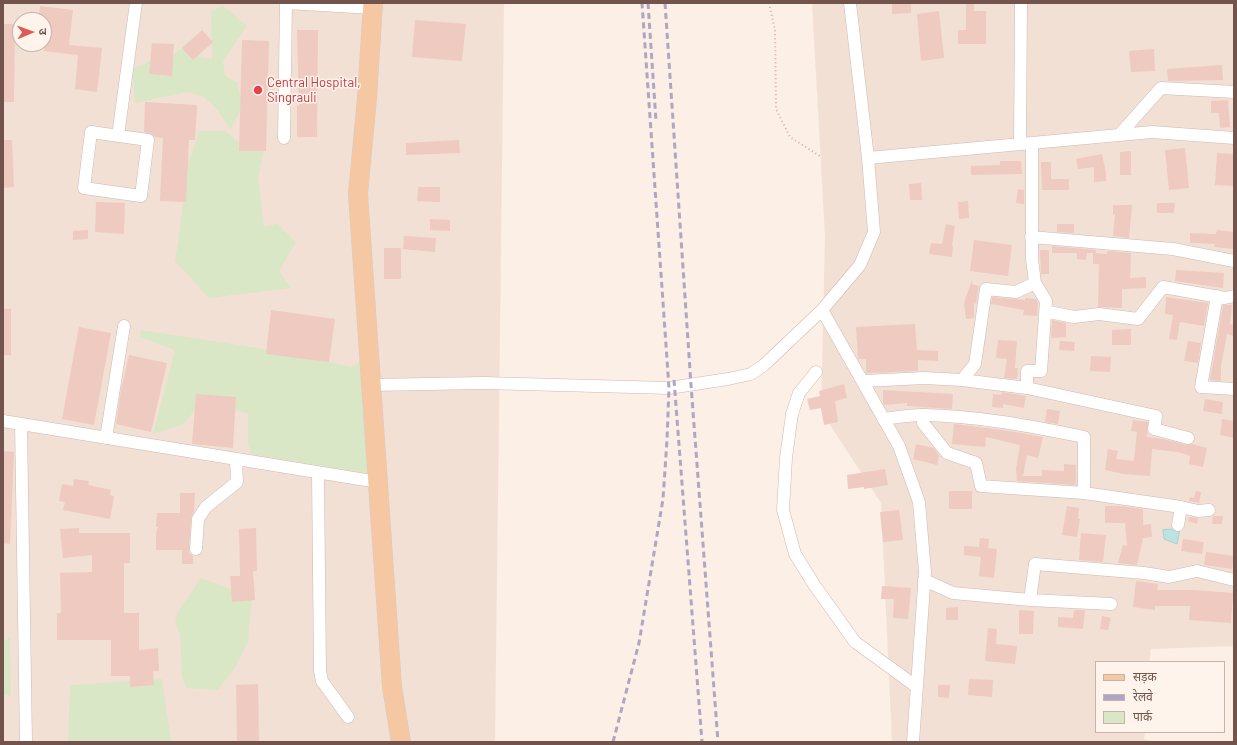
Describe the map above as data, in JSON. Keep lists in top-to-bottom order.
{
  "places": ["Central Hospital, Singrauli"],
  "legend": ["सड़क", "रेलवे", "पार्क"],
  "north": "right"
}
